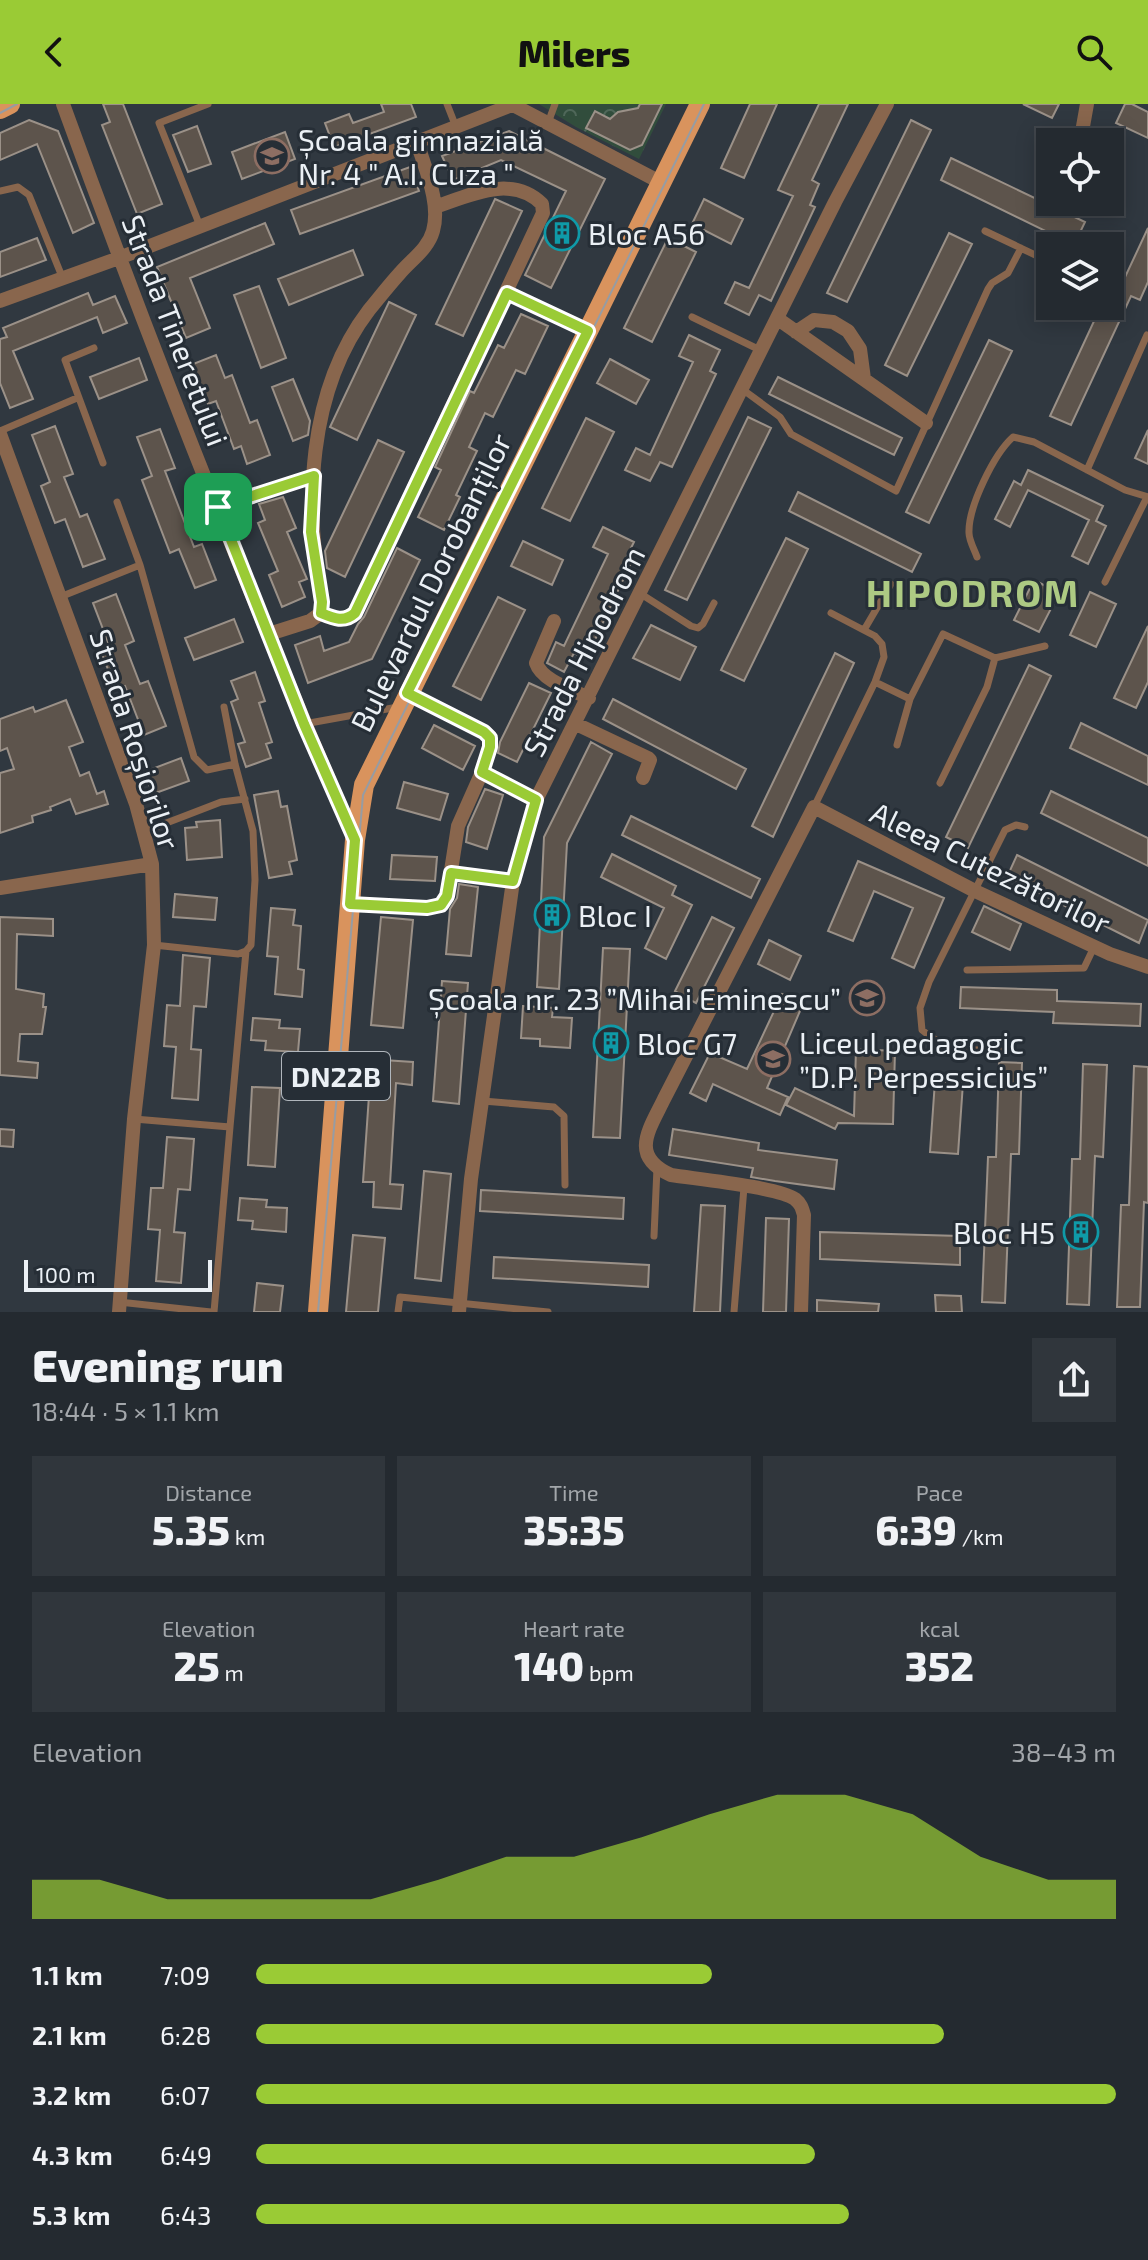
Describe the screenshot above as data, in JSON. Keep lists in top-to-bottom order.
{
  "streets": {
    "main road": ["Bulevardul Dorobanților", "DN22B"],
    "street": [
      "Strada Tineretului",
      "Strada Hipodrom",
      "Strada Roșiorilor",
      "Aleea Cutezătorilor"
    ]
  },
  "crossings": [
    ["Strada Tineretului", "Bulevardul Dorobanților"]
  ],
  "districts": ["HIPODROM"],
  "places": {
    "school or university": ["Școala gimnazială Nr. 4 \" A.I. Cuza \"", "Școala nr. 23 ”Mihai Eminescu”", "Liceul pedagogic ”D.P. Perpessicius”"],
    "building": [
      "Bloc A56",
      "Bloc I",
      "Bloc G7",
      "Bloc H5"
    ]
  },
  "scale_bar": "100 m",
  "page": {
    "header": "Milers",
    "scale": "100 m",
    "heading": ["Evening run", "18:44 · 5 × 1.1 km"],
    "stats": [
      ["Distance", "5.35 km"],
      ["Time", "35:35"],
      ["Pace", "6:39 /km"],
      ["Elevation", "25 m"],
      ["Heart rate", "140 bpm"],
      ["kcal", "352"]
    ],
    "chart": ["Elevation", "38–43 m"],
    "list": [
      {
        "name": "1.1 km",
        "note": "7:09"
      },
      {
        "name": "2.1 km",
        "note": "6:28"
      },
      {
        "name": "3.2 km",
        "note": "6:07"
      },
      {
        "name": "4.3 km",
        "note": "6:49"
      },
      {
        "name": "5.3 km",
        "note": "6:43"
      }
    ]
  }
}
